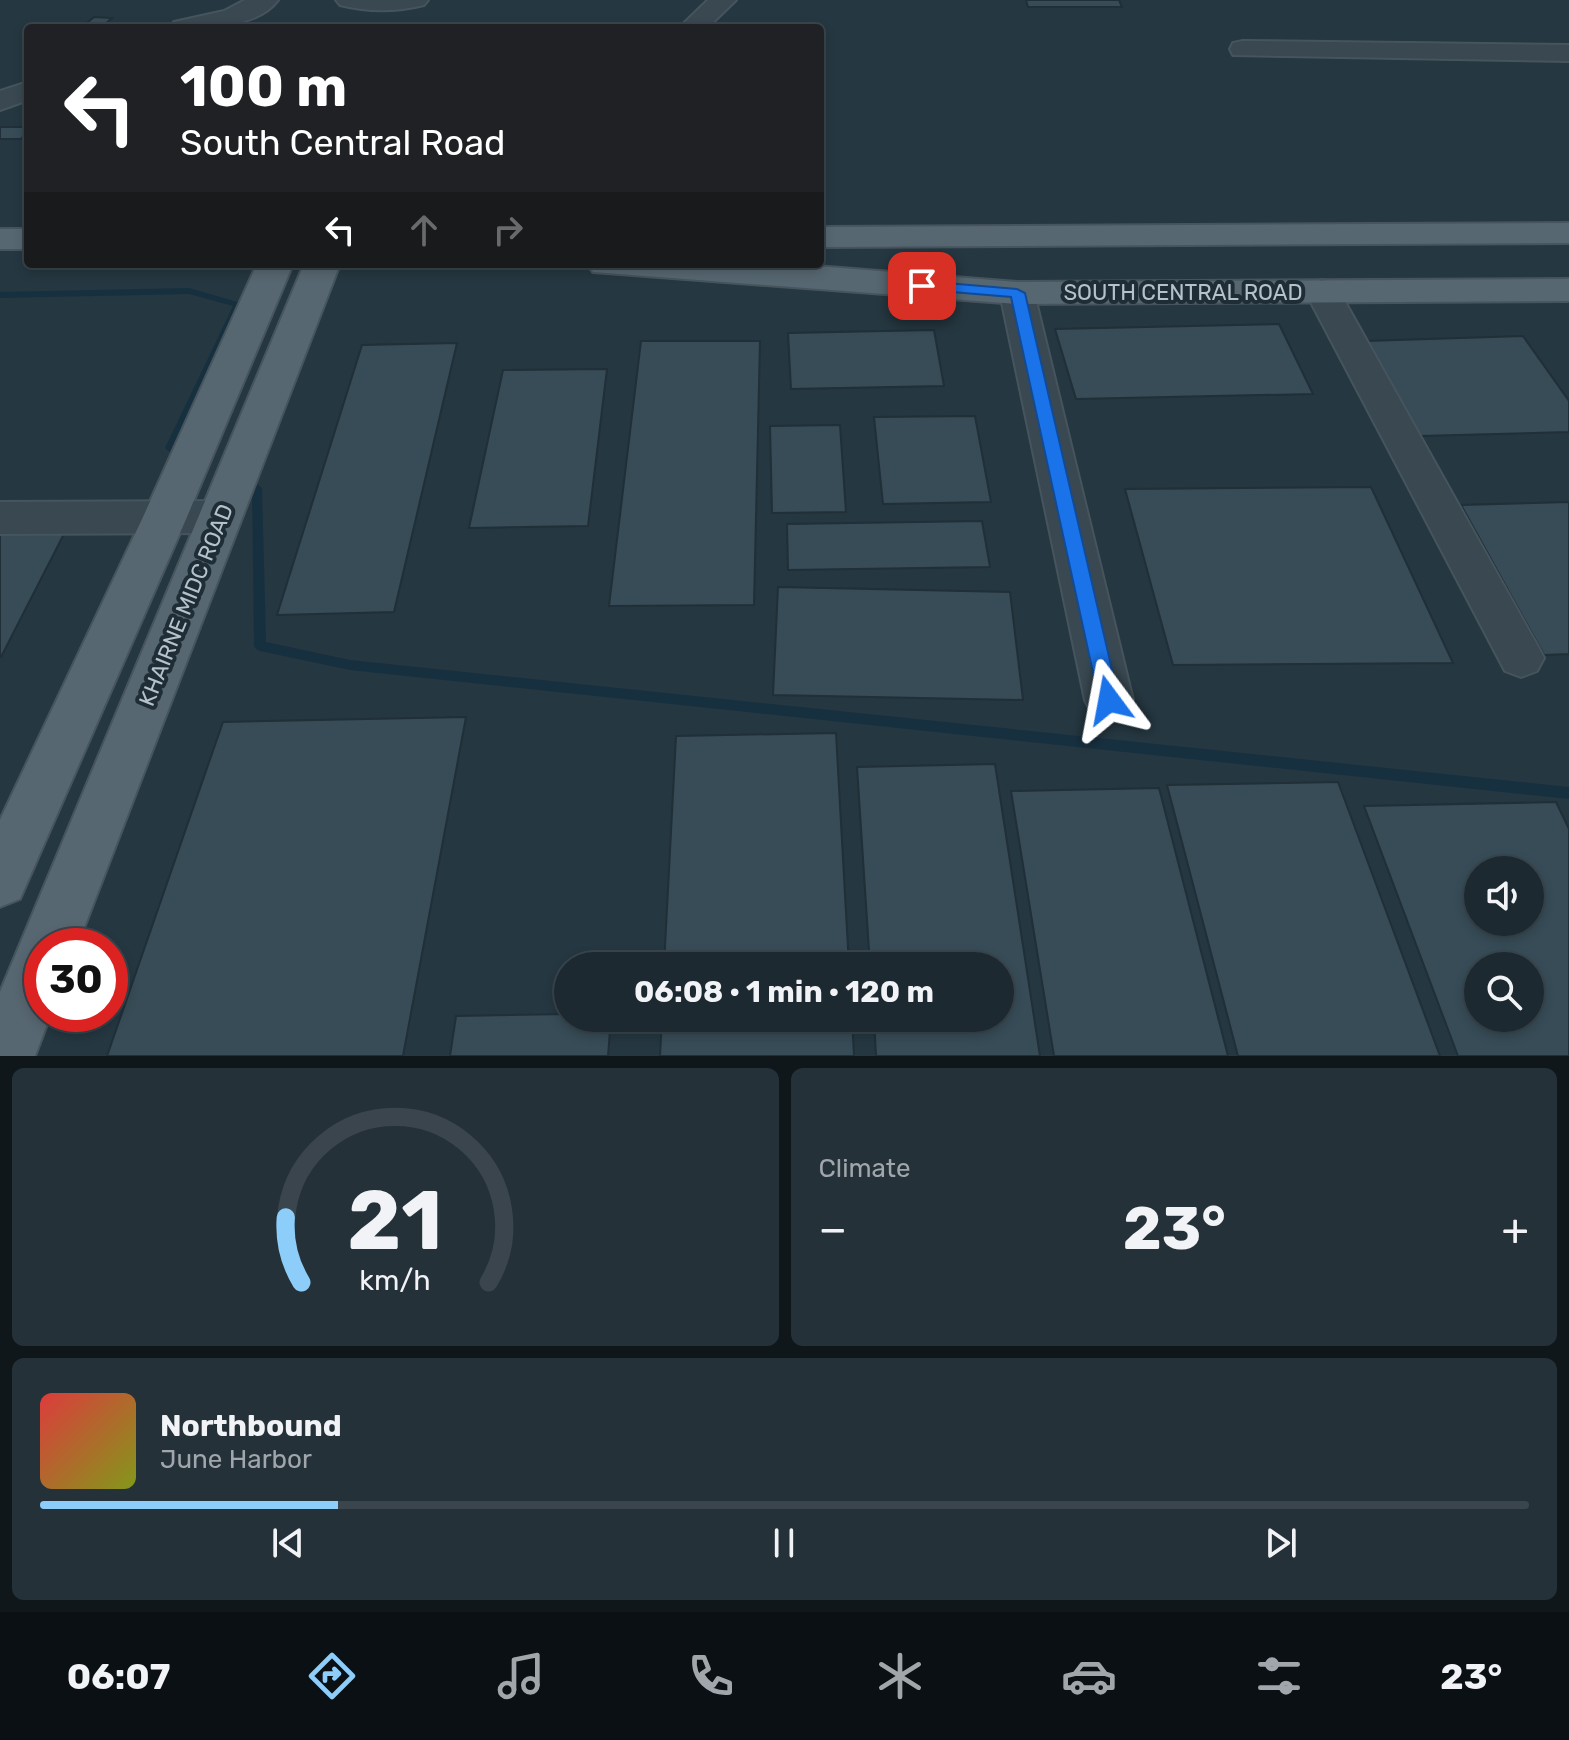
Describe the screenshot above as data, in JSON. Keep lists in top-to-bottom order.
{
  "streets": {
    "main road": ["SOUTH CENTRAL ROAD", "KHAIRNE MIDC ROAD"]
  },
  "page": {
    "turn": ["100 m", "South Central Road"],
    "limit": "30",
    "trip": "06:08 · 1 min · 120 m",
    "tile": "Climate",
    "heat": ["−", "23°", "+"],
    "song": ["Northbound", "June Harbor"],
    "tabs": ["06:07", "23°"],
    "gauge": ["21", "km/h"]
  }
}
